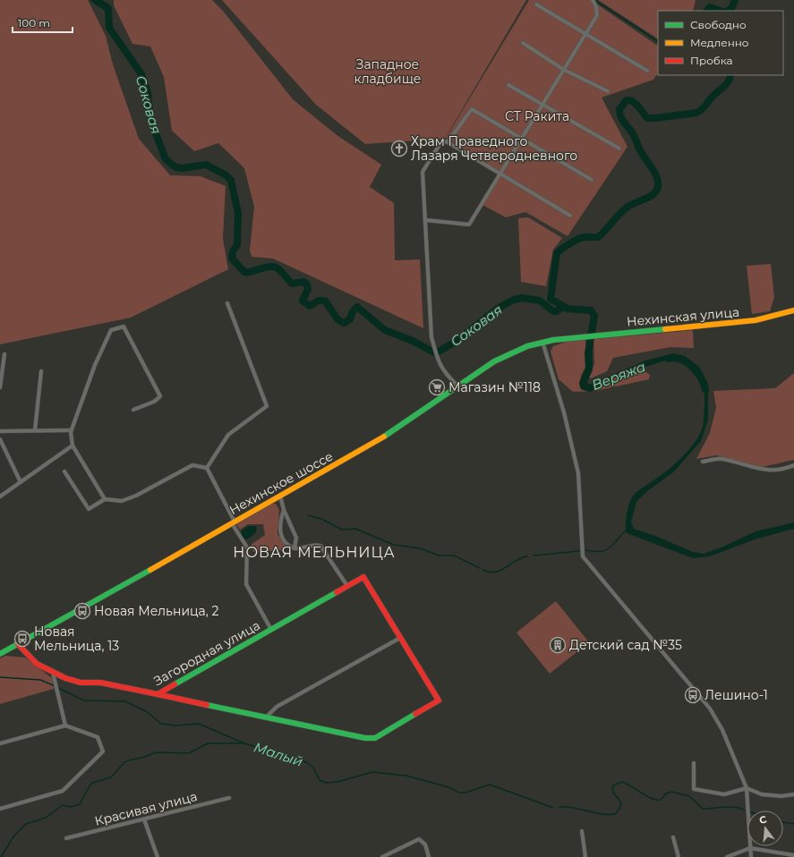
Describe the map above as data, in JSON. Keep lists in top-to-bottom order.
{
  "streets": {
    "main road": ["Нехинская улица", "Нехинское шоссе", "Загородная улица"],
    "street": ["Красивая улица"]
  },
  "crossings": [
    ["Нехинская улица", "Нехинское шоссе"],
    ["Нехинское шоссе", "Загородная улица"]
  ],
  "districts": ["НОВАЯ МЕЛЬНИЦА"],
  "water": ["Соковая", "Веряжа", "Малый"],
  "parks": ["Западное кладбище", "СТ Ракита"],
  "places": {
    "church": ["Храм Праведного Лазаря Четверодневного"],
    "supermarket": ["Магазин №118"],
    "bus stop": ["Новая Мельница, 2", "Новая Мельница, 13", "Лешино-1"],
    "building": ["Детский сад №35"]
  },
  "legend": ["Свободно", "Медленно", "Пробка"],
  "scale_bar": "100 m",
  "north": "top"
}
